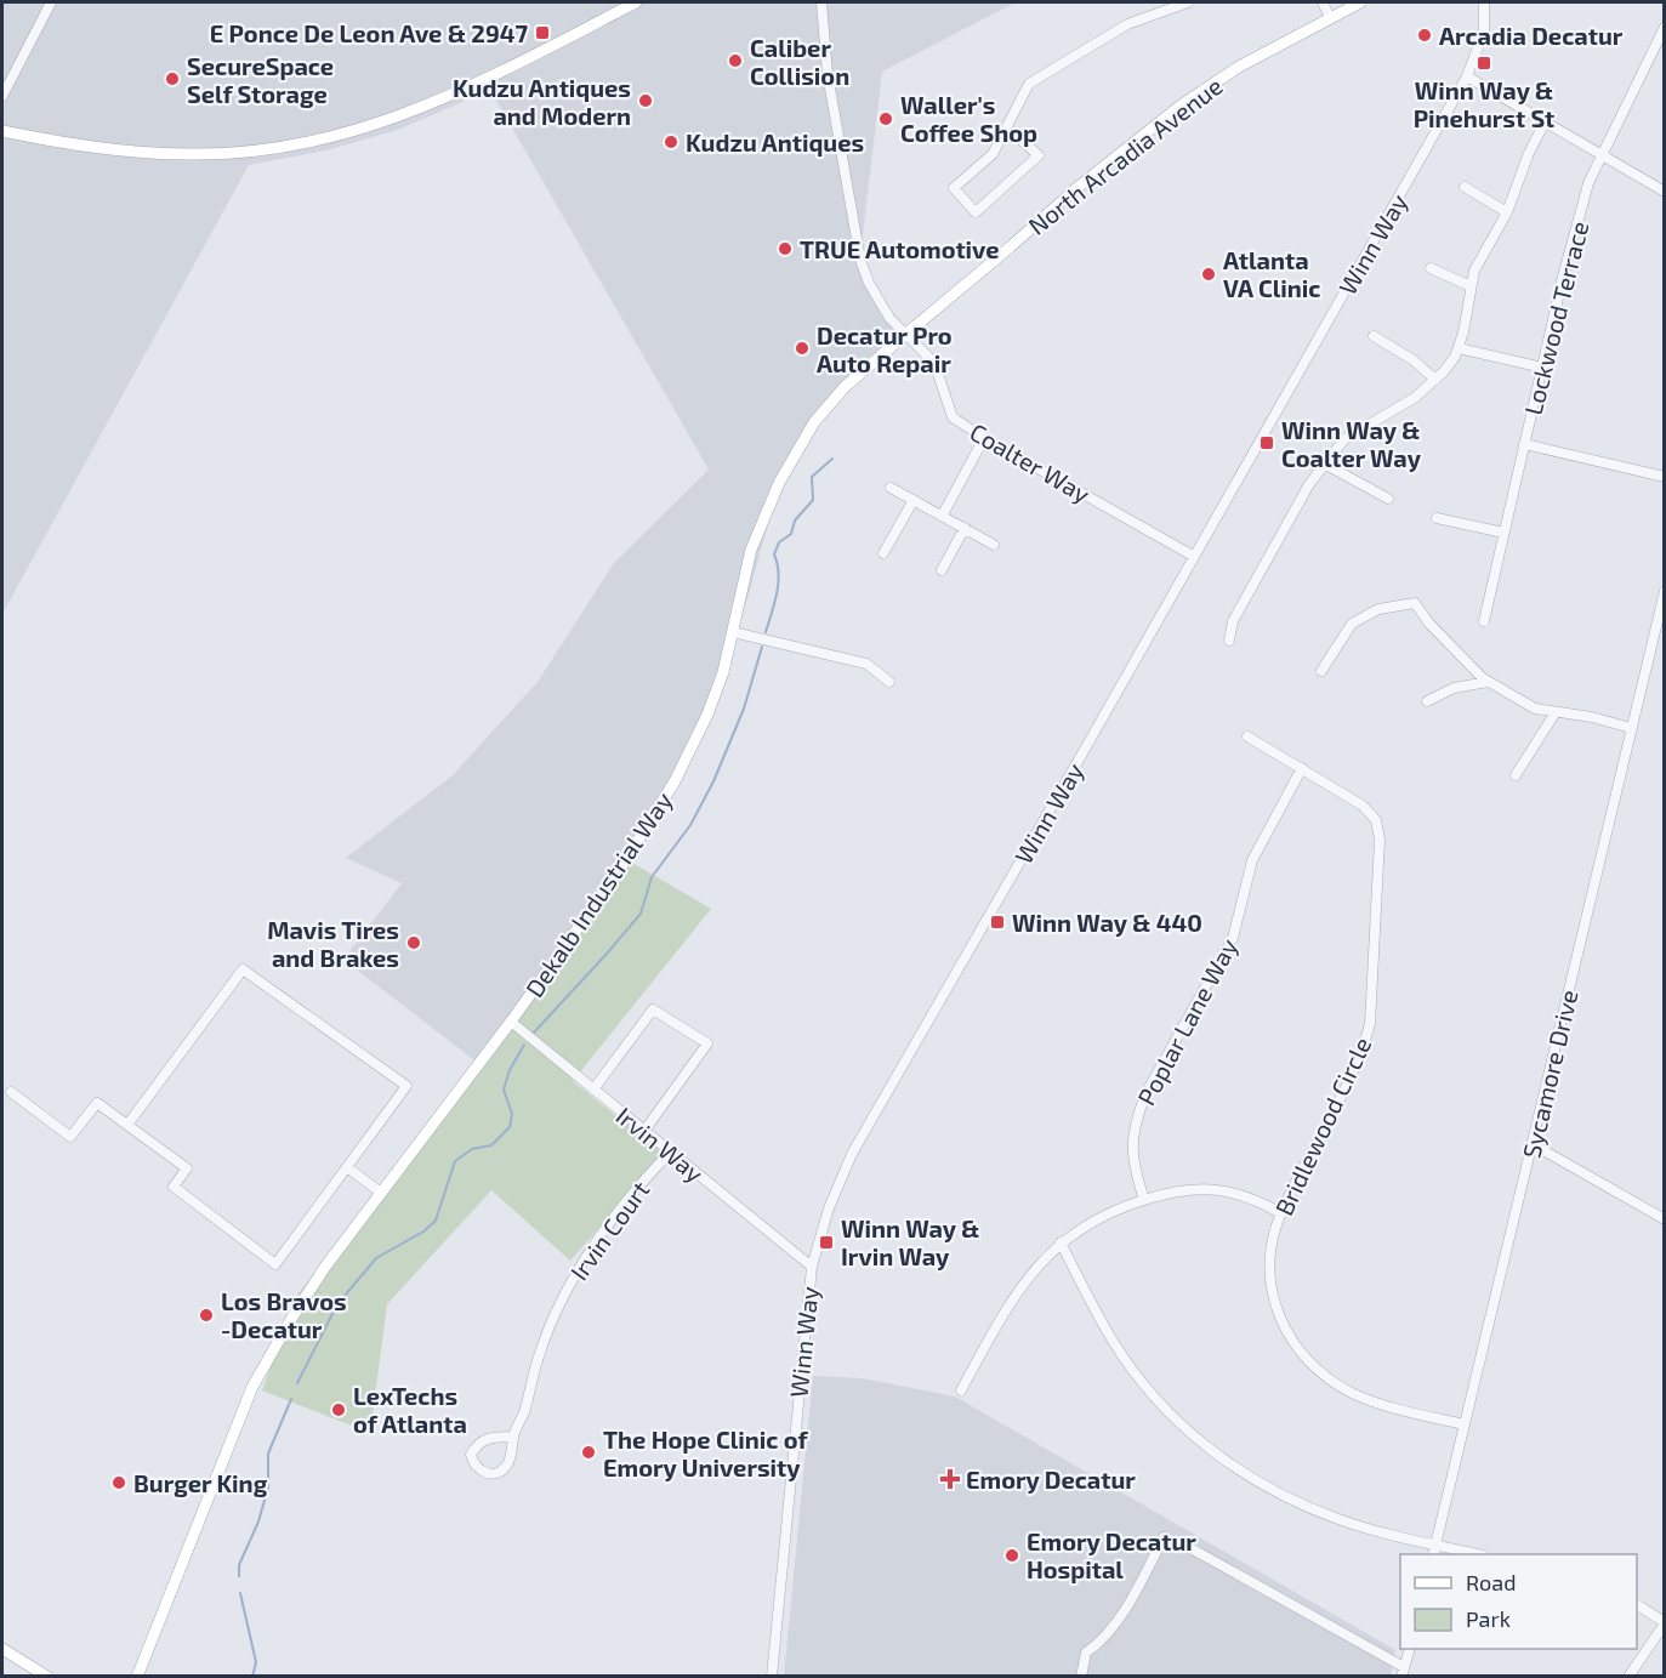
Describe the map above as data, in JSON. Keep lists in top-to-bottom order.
{
  "streets": {
    "main road": ["North Arcadia Avenue", "Dekalb Industrial Way"],
    "street": [
      "Winn Way",
      "Lockwood Terrace",
      "Coalter Way",
      "Poplar Lane Way",
      "Sycamore Drive",
      "Bridlewood Circle",
      "Irvin Way",
      "Irvin Court"
    ]
  },
  "crossings": [
    ["North Arcadia Avenue", "Coalter Way"],
    ["North Arcadia Avenue", "Dekalb Industrial Way"],
    ["Winn Way", "Coalter Way"],
    ["Winn Way", "Irvin Way"],
    ["Coalter Way", "Dekalb Industrial Way"],
    ["Dekalb Industrial Way", "Irvin Way"],
    ["Poplar Lane Way", "Bridlewood Circle"],
    ["Sycamore Drive", "Bridlewood Circle"],
    ["Irvin Way", "Irvin Court"]
  ],
  "places": {
    "transit": [
      "E Ponce De Leon Ave & 2947",
      "Winn Way & Pinehurst St",
      "Winn Way & Coalter Way",
      "Winn Way & 440",
      "Winn Way & Irvin Way"
    ],
    "other": [
      "Arcadia Decatur",
      "Caliber Collision",
      "SecureSpace Self Storage",
      "Kudzu Antiques and Modern",
      "Waller's Coffee Shop",
      "Kudzu Antiques",
      "TRUE Automotive",
      "Atlanta VA Clinic",
      "Decatur Pro Auto Repair",
      "Mavis Tires and Brakes",
      "Los Bravos -Decatur",
      "LexTechs of Atlanta",
      "The Hope Clinic of Emory University",
      "Burger King",
      "Emory Decatur Hospital"
    ],
    "health": ["Emory Decatur"]
  },
  "legend": ["Road", "Park"]
}
